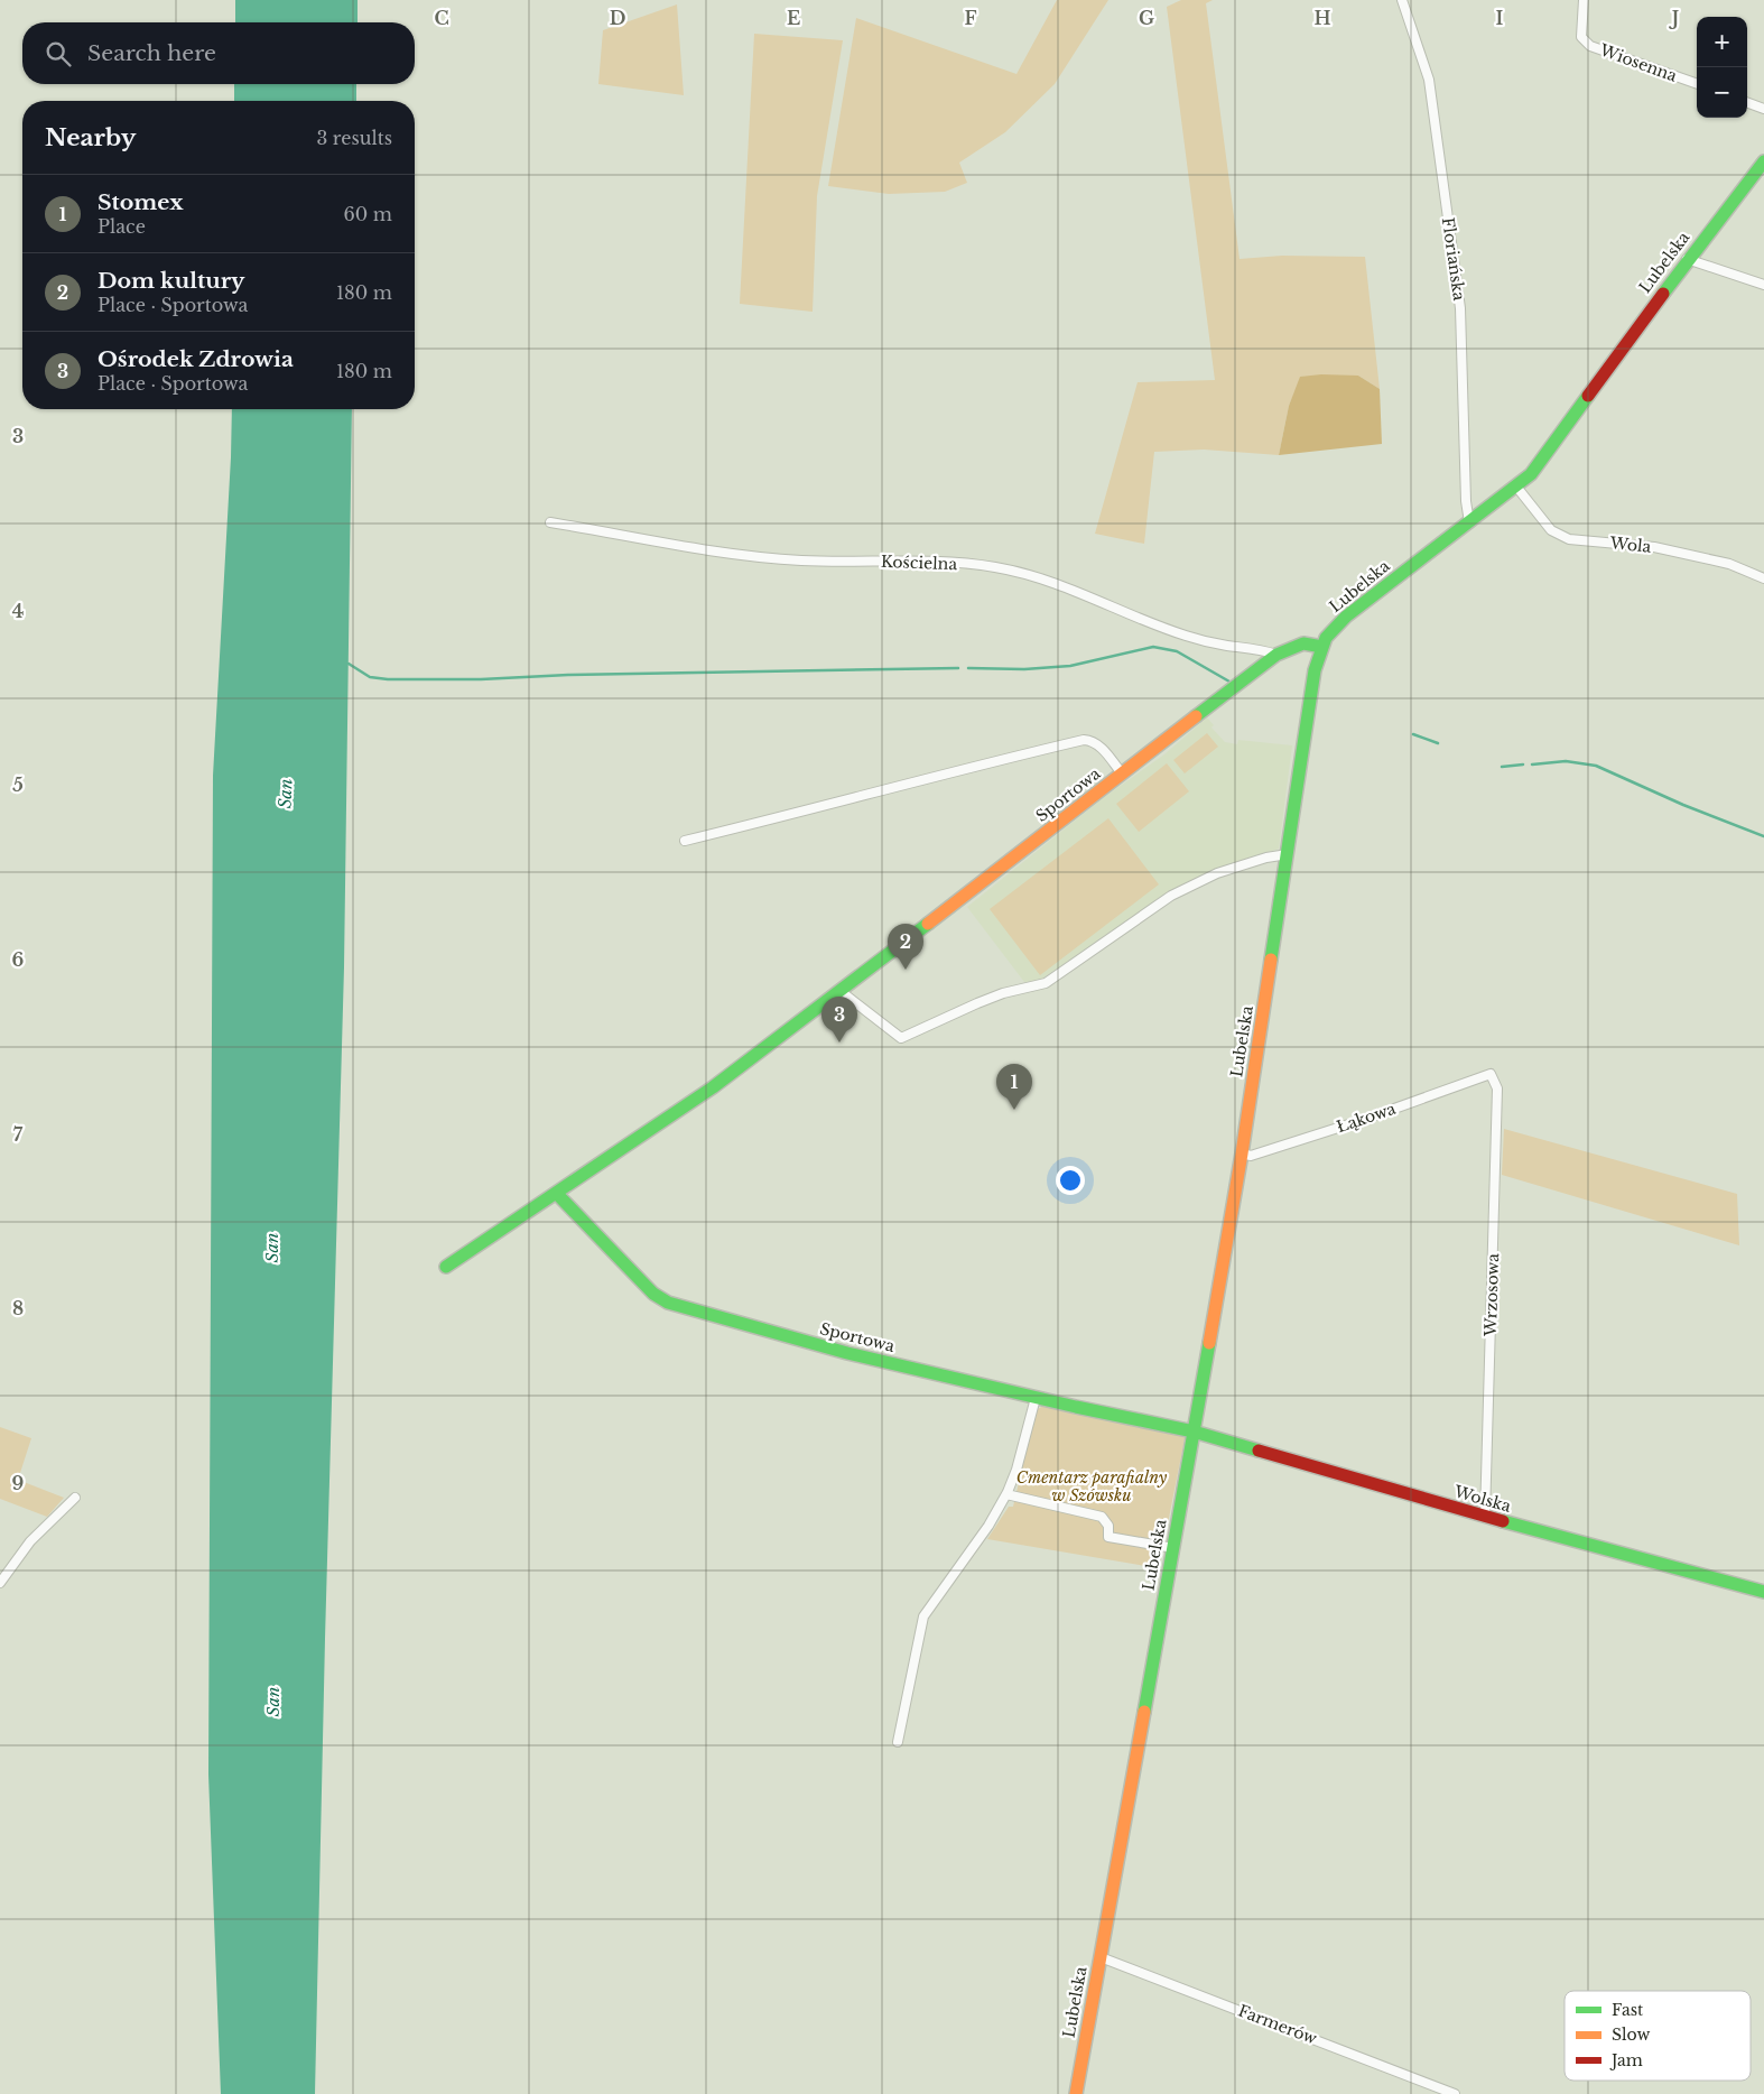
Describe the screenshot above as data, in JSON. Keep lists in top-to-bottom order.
{
  "streets": {
    "street": [
      "Wiosenna",
      "Floriańska",
      "Lubelska",
      "Wola",
      "Kościelna",
      "Sportowa",
      "Łąkowa",
      "Wrzosowa",
      "Wolska",
      "Farmerów"
    ]
  },
  "crossings": [
    ["Floriańska", "Lubelska"],
    ["Lubelska", "Wola"],
    ["Lubelska", "Sportowa"],
    ["Lubelska", "Łąkowa"],
    ["Lubelska", "Wolska"],
    ["Lubelska", "Farmerów"],
    ["Kościelna", "Sportowa"],
    ["Sportowa", "Wolska"],
    ["Łąkowa", "Wrzosowa"],
    ["Wrzosowa", "Wolska"]
  ],
  "water": ["San"],
  "parks": ["Cmentarz parafialny w Szówsku"],
  "legend": ["Fast", "Slow", "Jam"],
  "page": {
    "map_buttons": ["+", "−"],
    "search": "Search here",
    "heading": ["Nearby", "3 results"],
    "list": [
      {
        "mark": "1",
        "name": "Stomex",
        "note": "Place",
        "value": "60 m"
      },
      {
        "mark": "2",
        "name": "Dom kultury",
        "note": "Place · Sportowa",
        "value": "180 m"
      },
      {
        "mark": "3",
        "name": "Ośrodek Zdrowia",
        "note": "Place · Sportowa",
        "value": "180 m"
      }
    ],
    "pins": ["2", "3", "1"]
  },
  "grid": {
    "columns": [
      "C",
      "D",
      "E",
      "F",
      "G",
      "H",
      "I",
      "J"
    ],
    "rows": [
      "3",
      "4",
      "5",
      "6",
      "7",
      "8",
      "9"
    ]
  }
}
